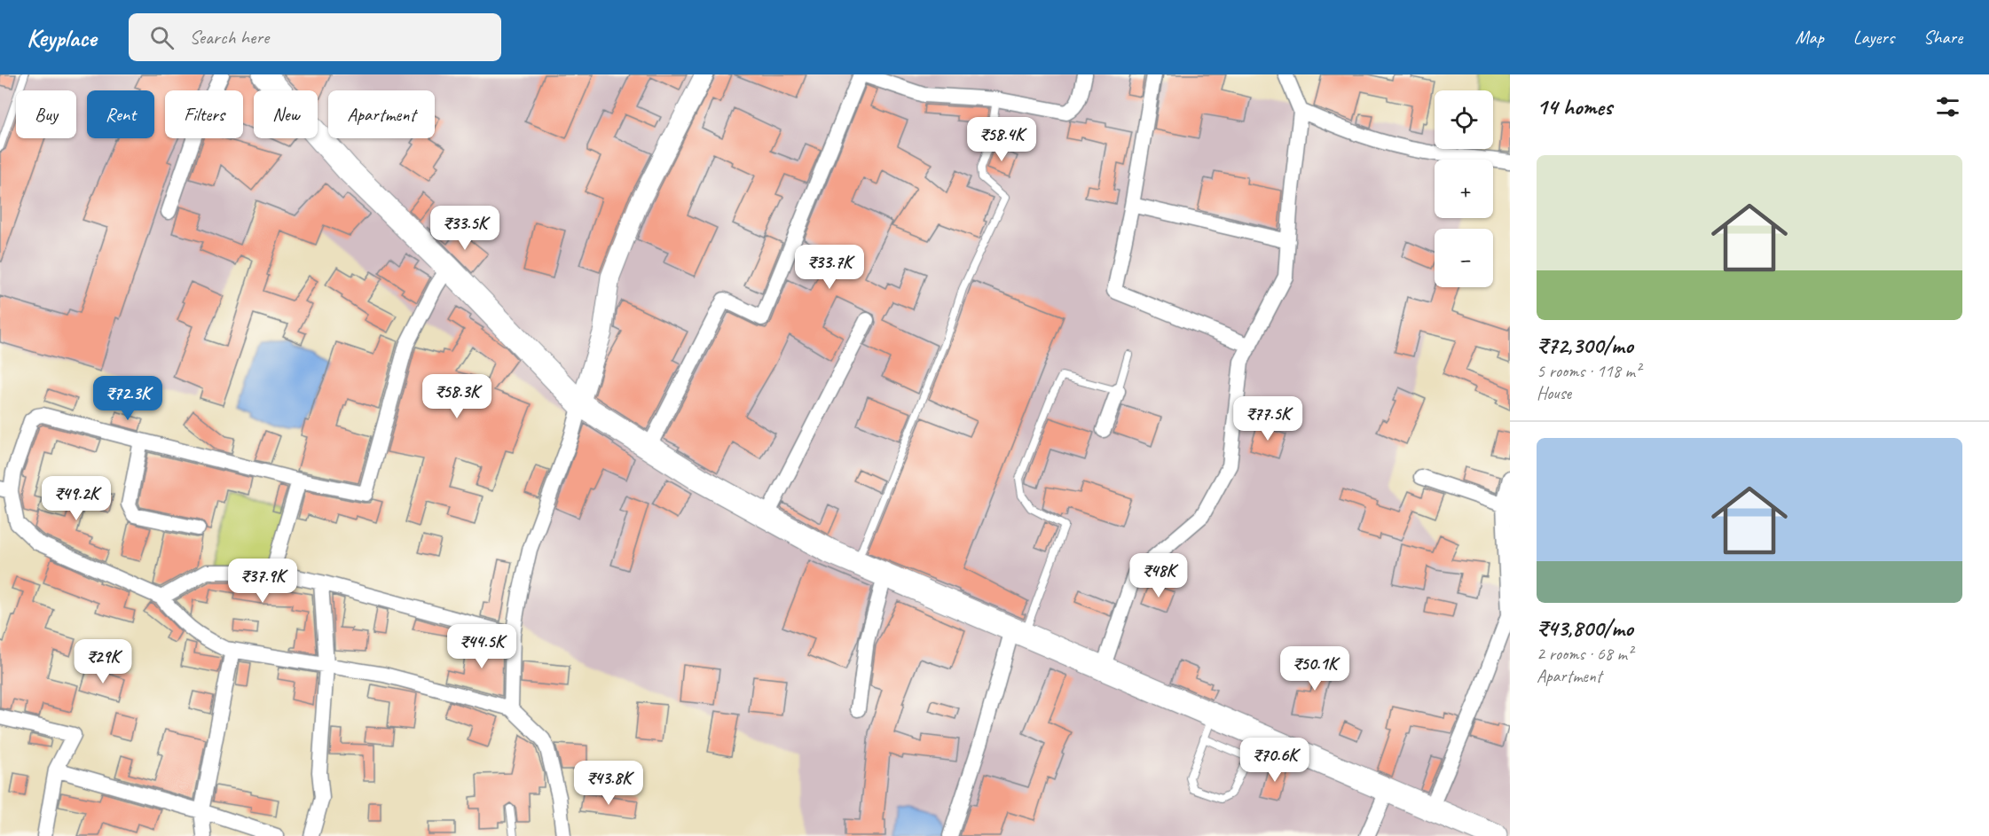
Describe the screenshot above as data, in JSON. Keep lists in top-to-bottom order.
{
  "page": {
    "header": "Keyplace",
    "search": "Search here",
    "nav": ["Map", "Layers", "Share"],
    "heading": "14 homes",
    "map_buttons": ["+", "−"],
    "chip": [
      "Buy",
      "Rent",
      "Filters",
      "New",
      "Apartment"
    ],
    "price": [
      "₹58.4K",
      "₹33.5K",
      "₹33.7K",
      "₹58.3K",
      "₹72.3K",
      "₹77.5K",
      "₹49.2K",
      "₹48K",
      "₹37.9K",
      "₹44.5K",
      "₹29K",
      "₹50.1K",
      "₹70.6K",
      "₹43.8K"
    ],
    "list": [
      {
        "name": "₹72,300/mo",
        "note": "5 rooms · 118 m² · House"
      },
      {
        "name": "₹43,800/mo",
        "note": "2 rooms · 68 m² · Apartment"
      }
    ]
  }
}
